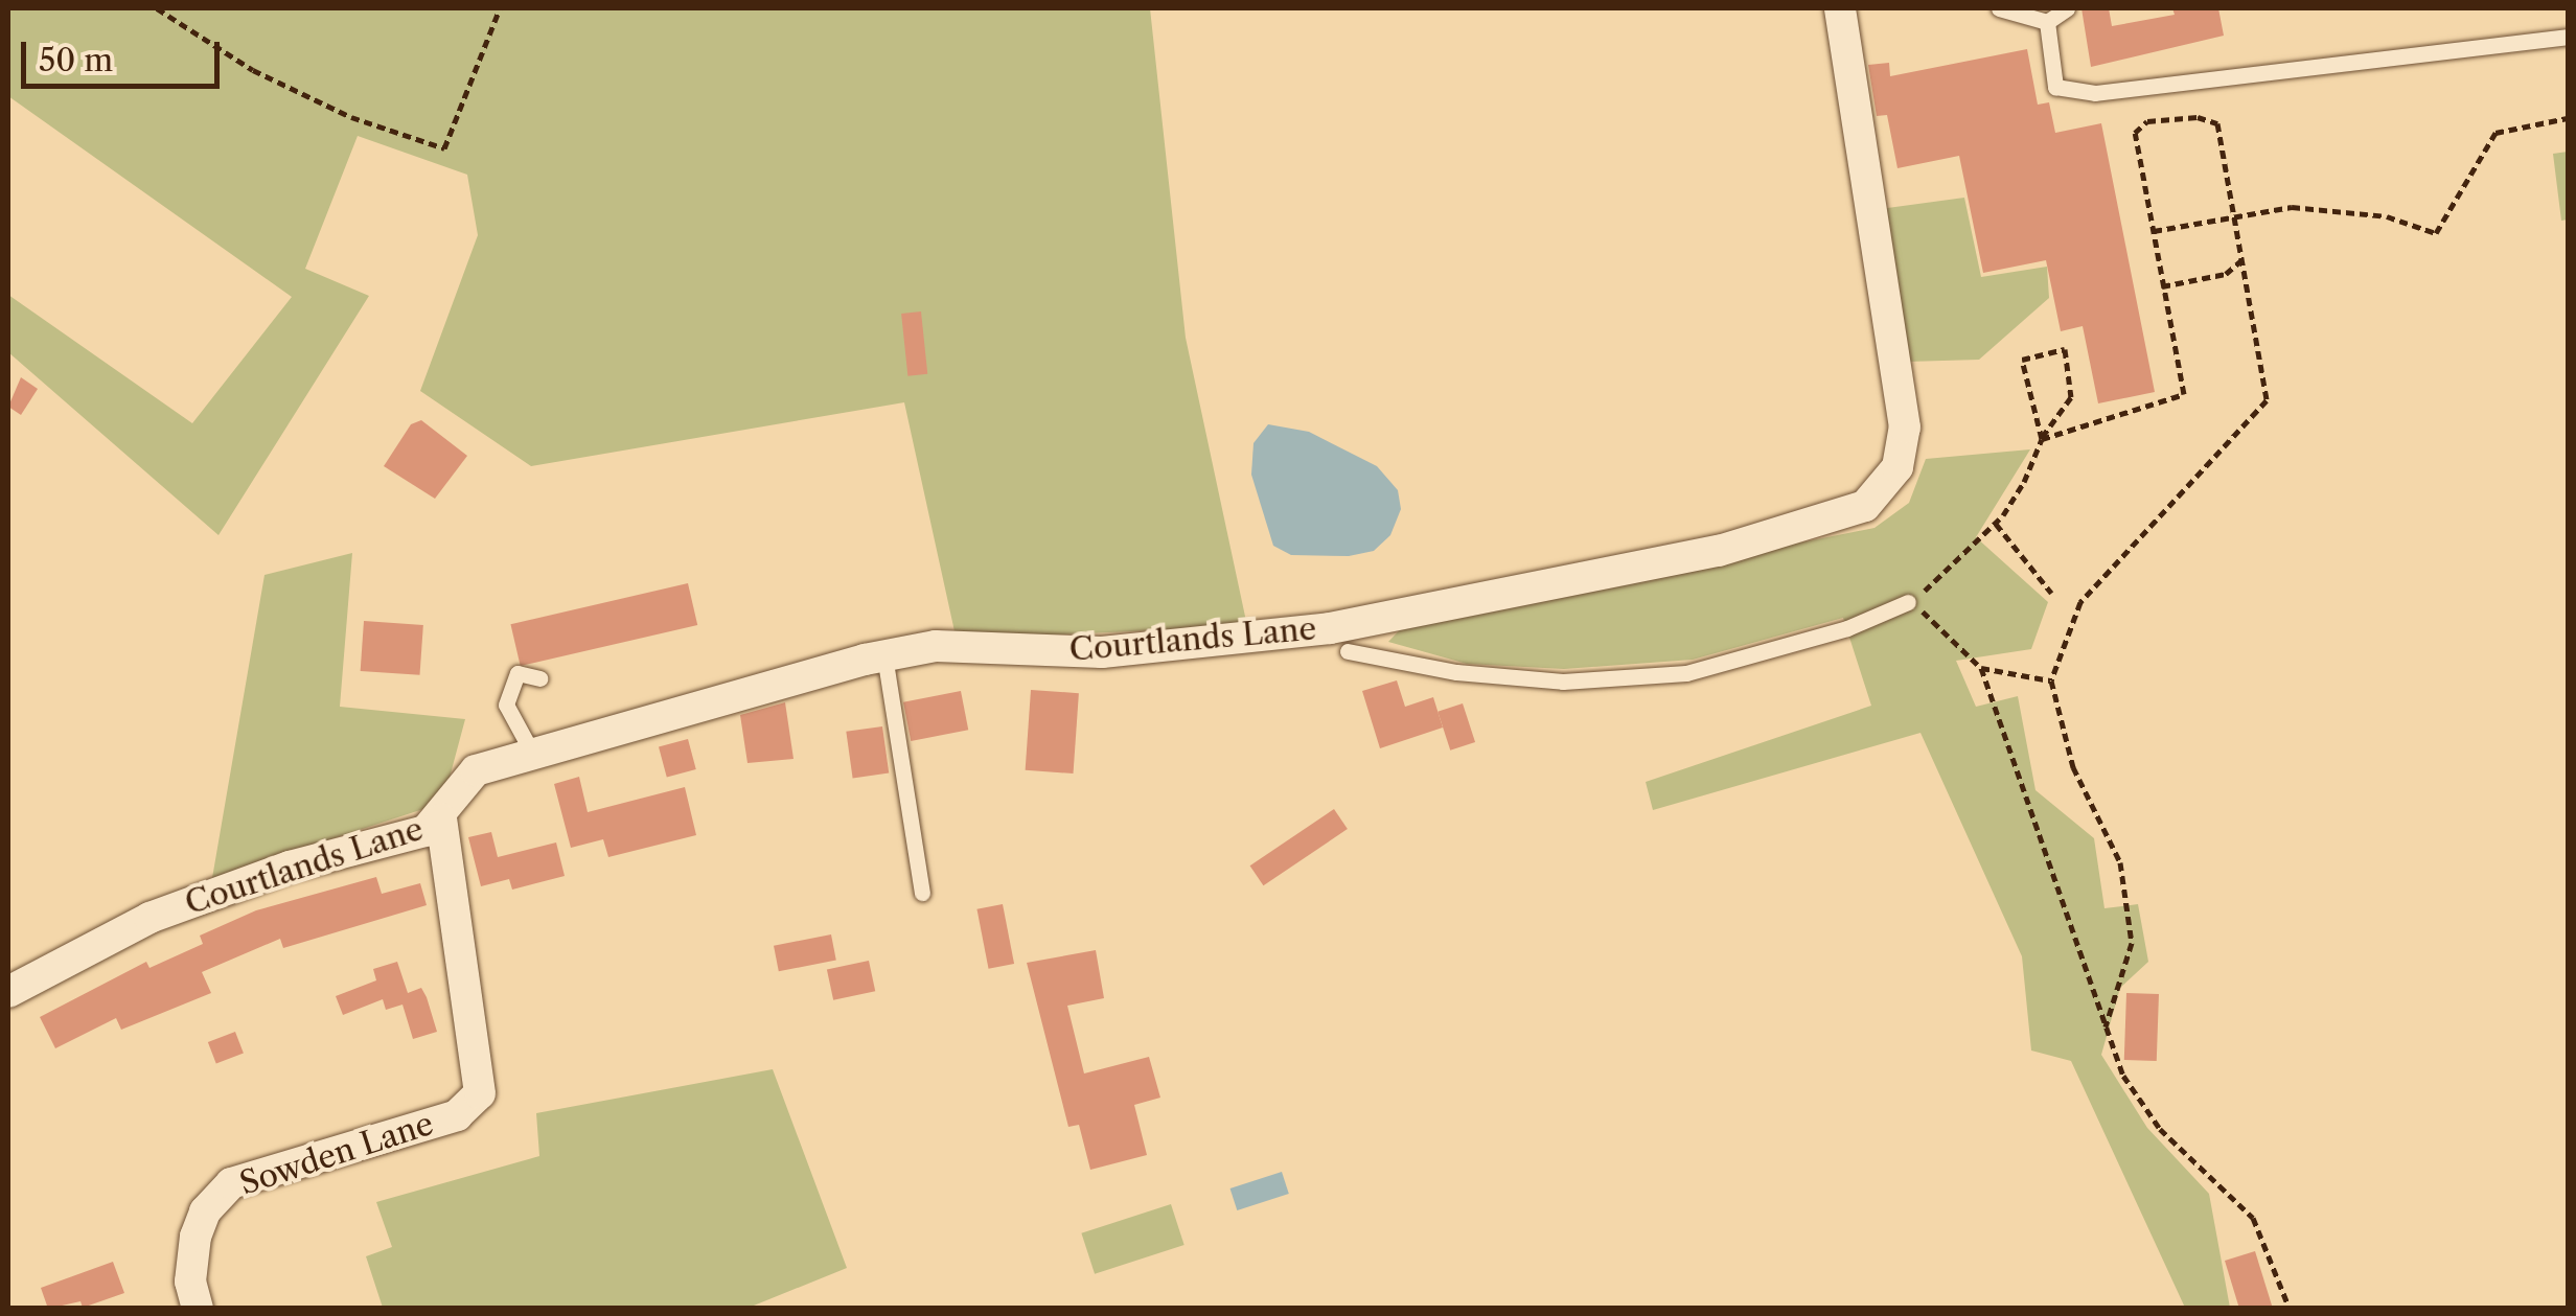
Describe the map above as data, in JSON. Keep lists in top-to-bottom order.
{
  "streets": {
    "street": ["Courtlands Lane", "Sowden Lane"]
  },
  "crossings": [
    ["Courtlands Lane", "Sowden Lane"]
  ],
  "scale_bar": "50 m"
}
